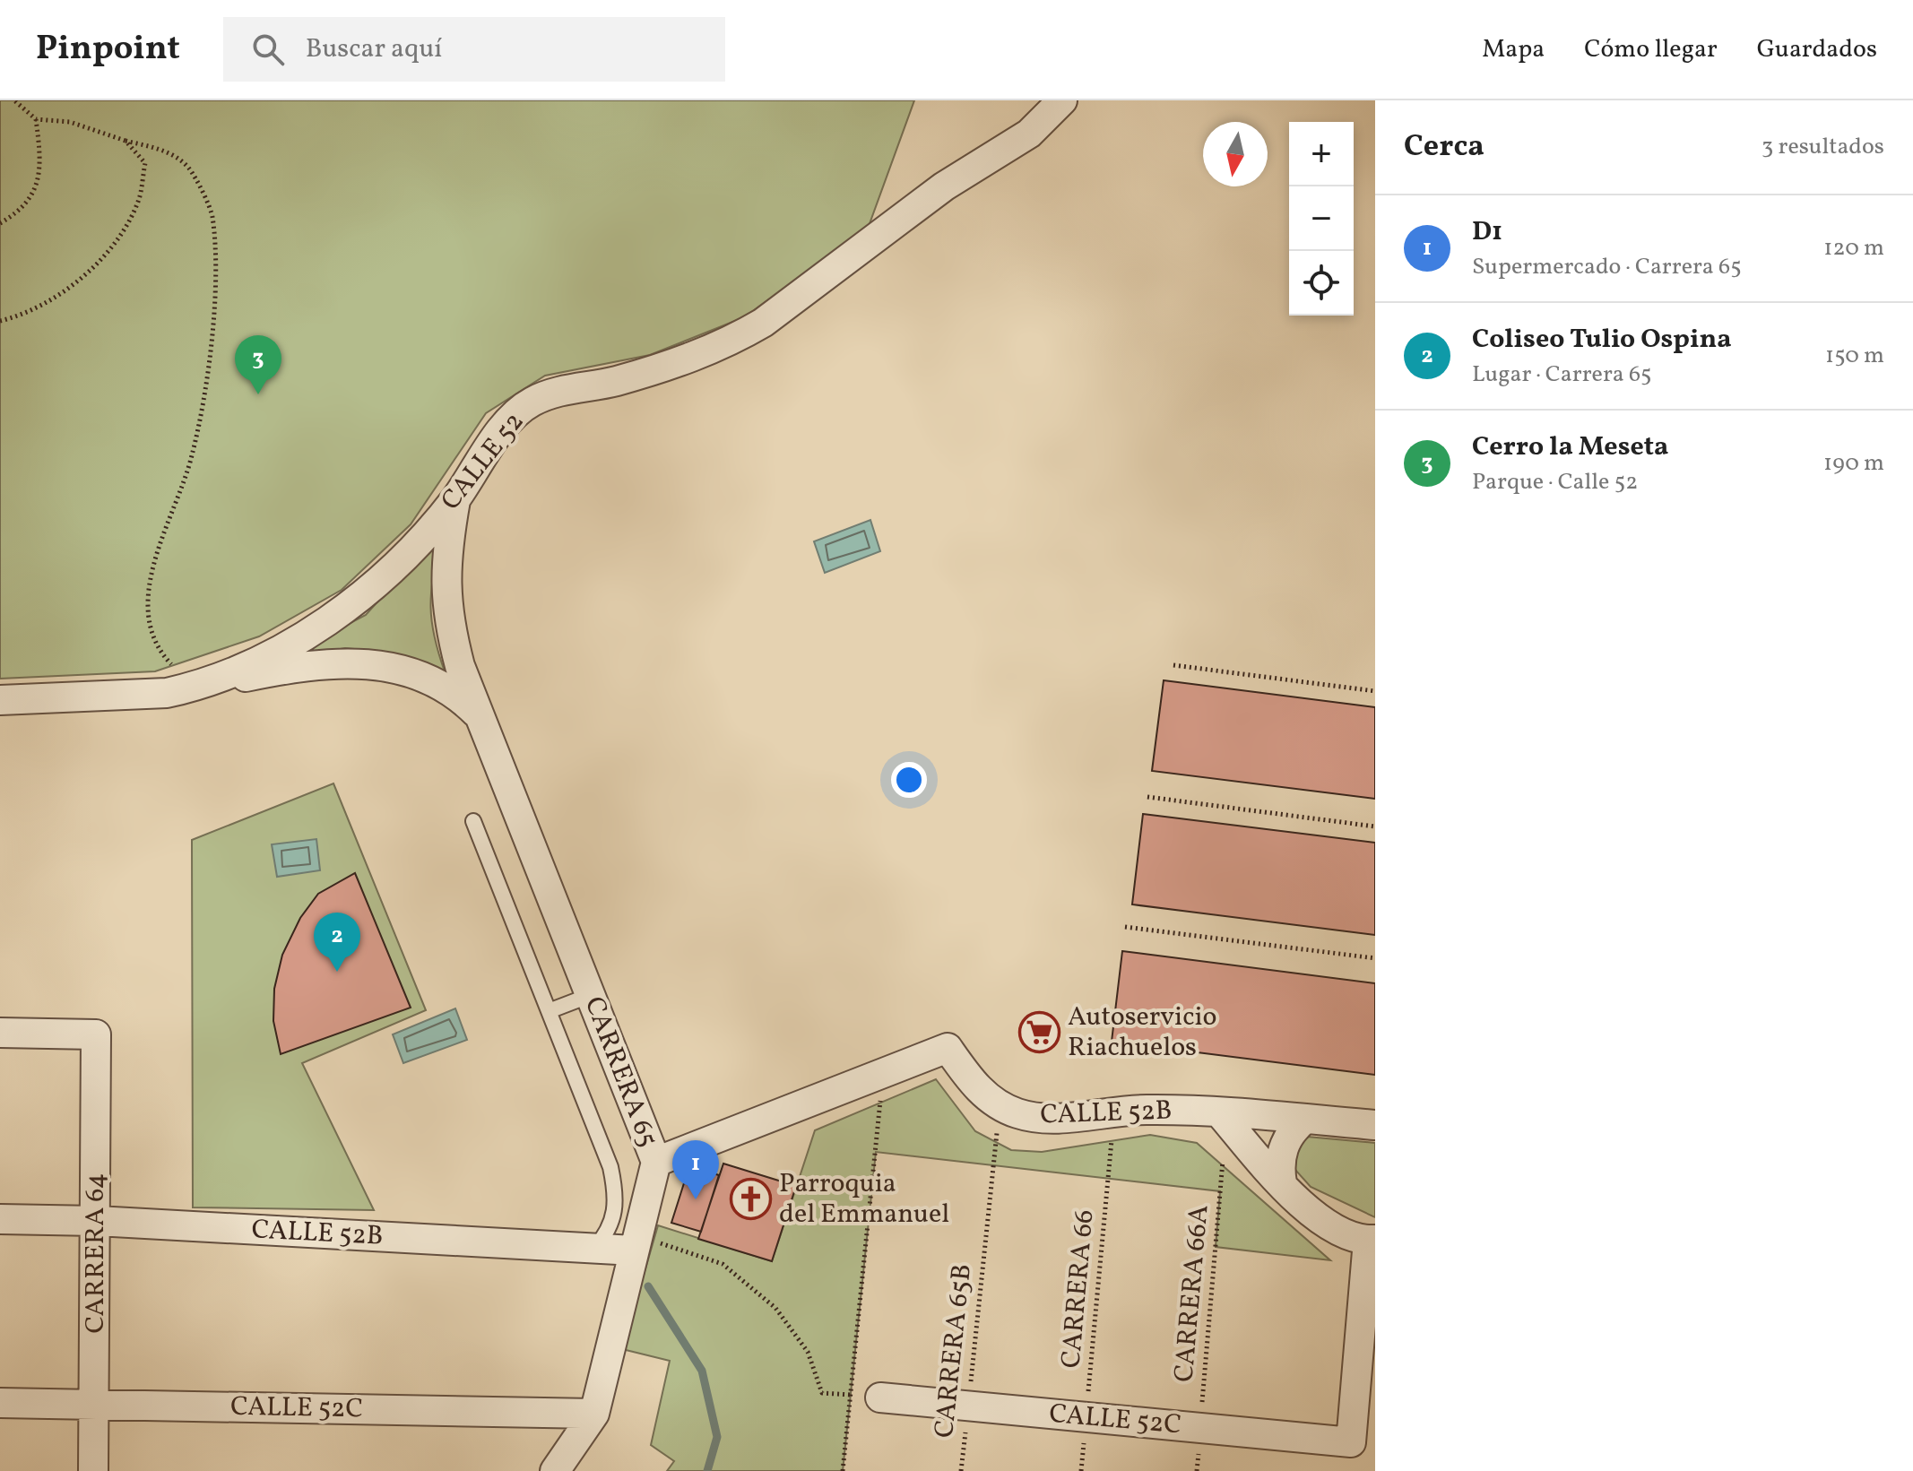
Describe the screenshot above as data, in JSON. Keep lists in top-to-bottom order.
{
  "streets": {
    "street": [
      "CALLE 52",
      "CARRERA 65",
      "CALLE 52B",
      "CARRERA 64",
      "CALLE 52C"
    ],
    "path": ["CARRERA 66", "CARRERA 66A", "CARRERA 65B"]
  },
  "crossings": [
    ["CALLE 52", "CARRERA 65"],
    ["CARRERA 65", "CALLE 52B"],
    ["CARRERA 65", "CALLE 52C"],
    ["CALLE 52B", "CARRERA 64"],
    ["CALLE 52B", "CARRERA 66"],
    ["CALLE 52B", "CARRERA 66A"],
    ["CALLE 52B", "CARRERA 65B"],
    ["CARRERA 64", "CALLE 52C"],
    ["CARRERA 66", "CALLE 52C"],
    ["CARRERA 66A", "CALLE 52C"],
    ["CARRERA 65B", "CALLE 52C"]
  ],
  "places": {
    "supermarket": ["Autoservicio Riachuelos"],
    "church": ["Parroquia del Emmanuel"]
  },
  "north": "bottom",
  "page": {
    "header": "Pinpoint",
    "search": "Buscar aquí",
    "nav": ["Mapa", "Cómo llegar", "Guardados"],
    "heading": ["Cerca", "3 resultados"],
    "map_buttons": ["+", "−"],
    "list": [
      {
        "mark": "1",
        "name": "D1",
        "note": "Supermercado · Carrera 65",
        "value": "120 m"
      },
      {
        "mark": "2",
        "name": "Coliseo Tulio Ospina",
        "note": "Lugar · Carrera 65",
        "value": "150 m"
      },
      {
        "mark": "3",
        "name": "Cerro la Meseta",
        "note": "Parque · Calle 52",
        "value": "190 m"
      }
    ],
    "pins": ["3", "2", "1"]
  }
}
